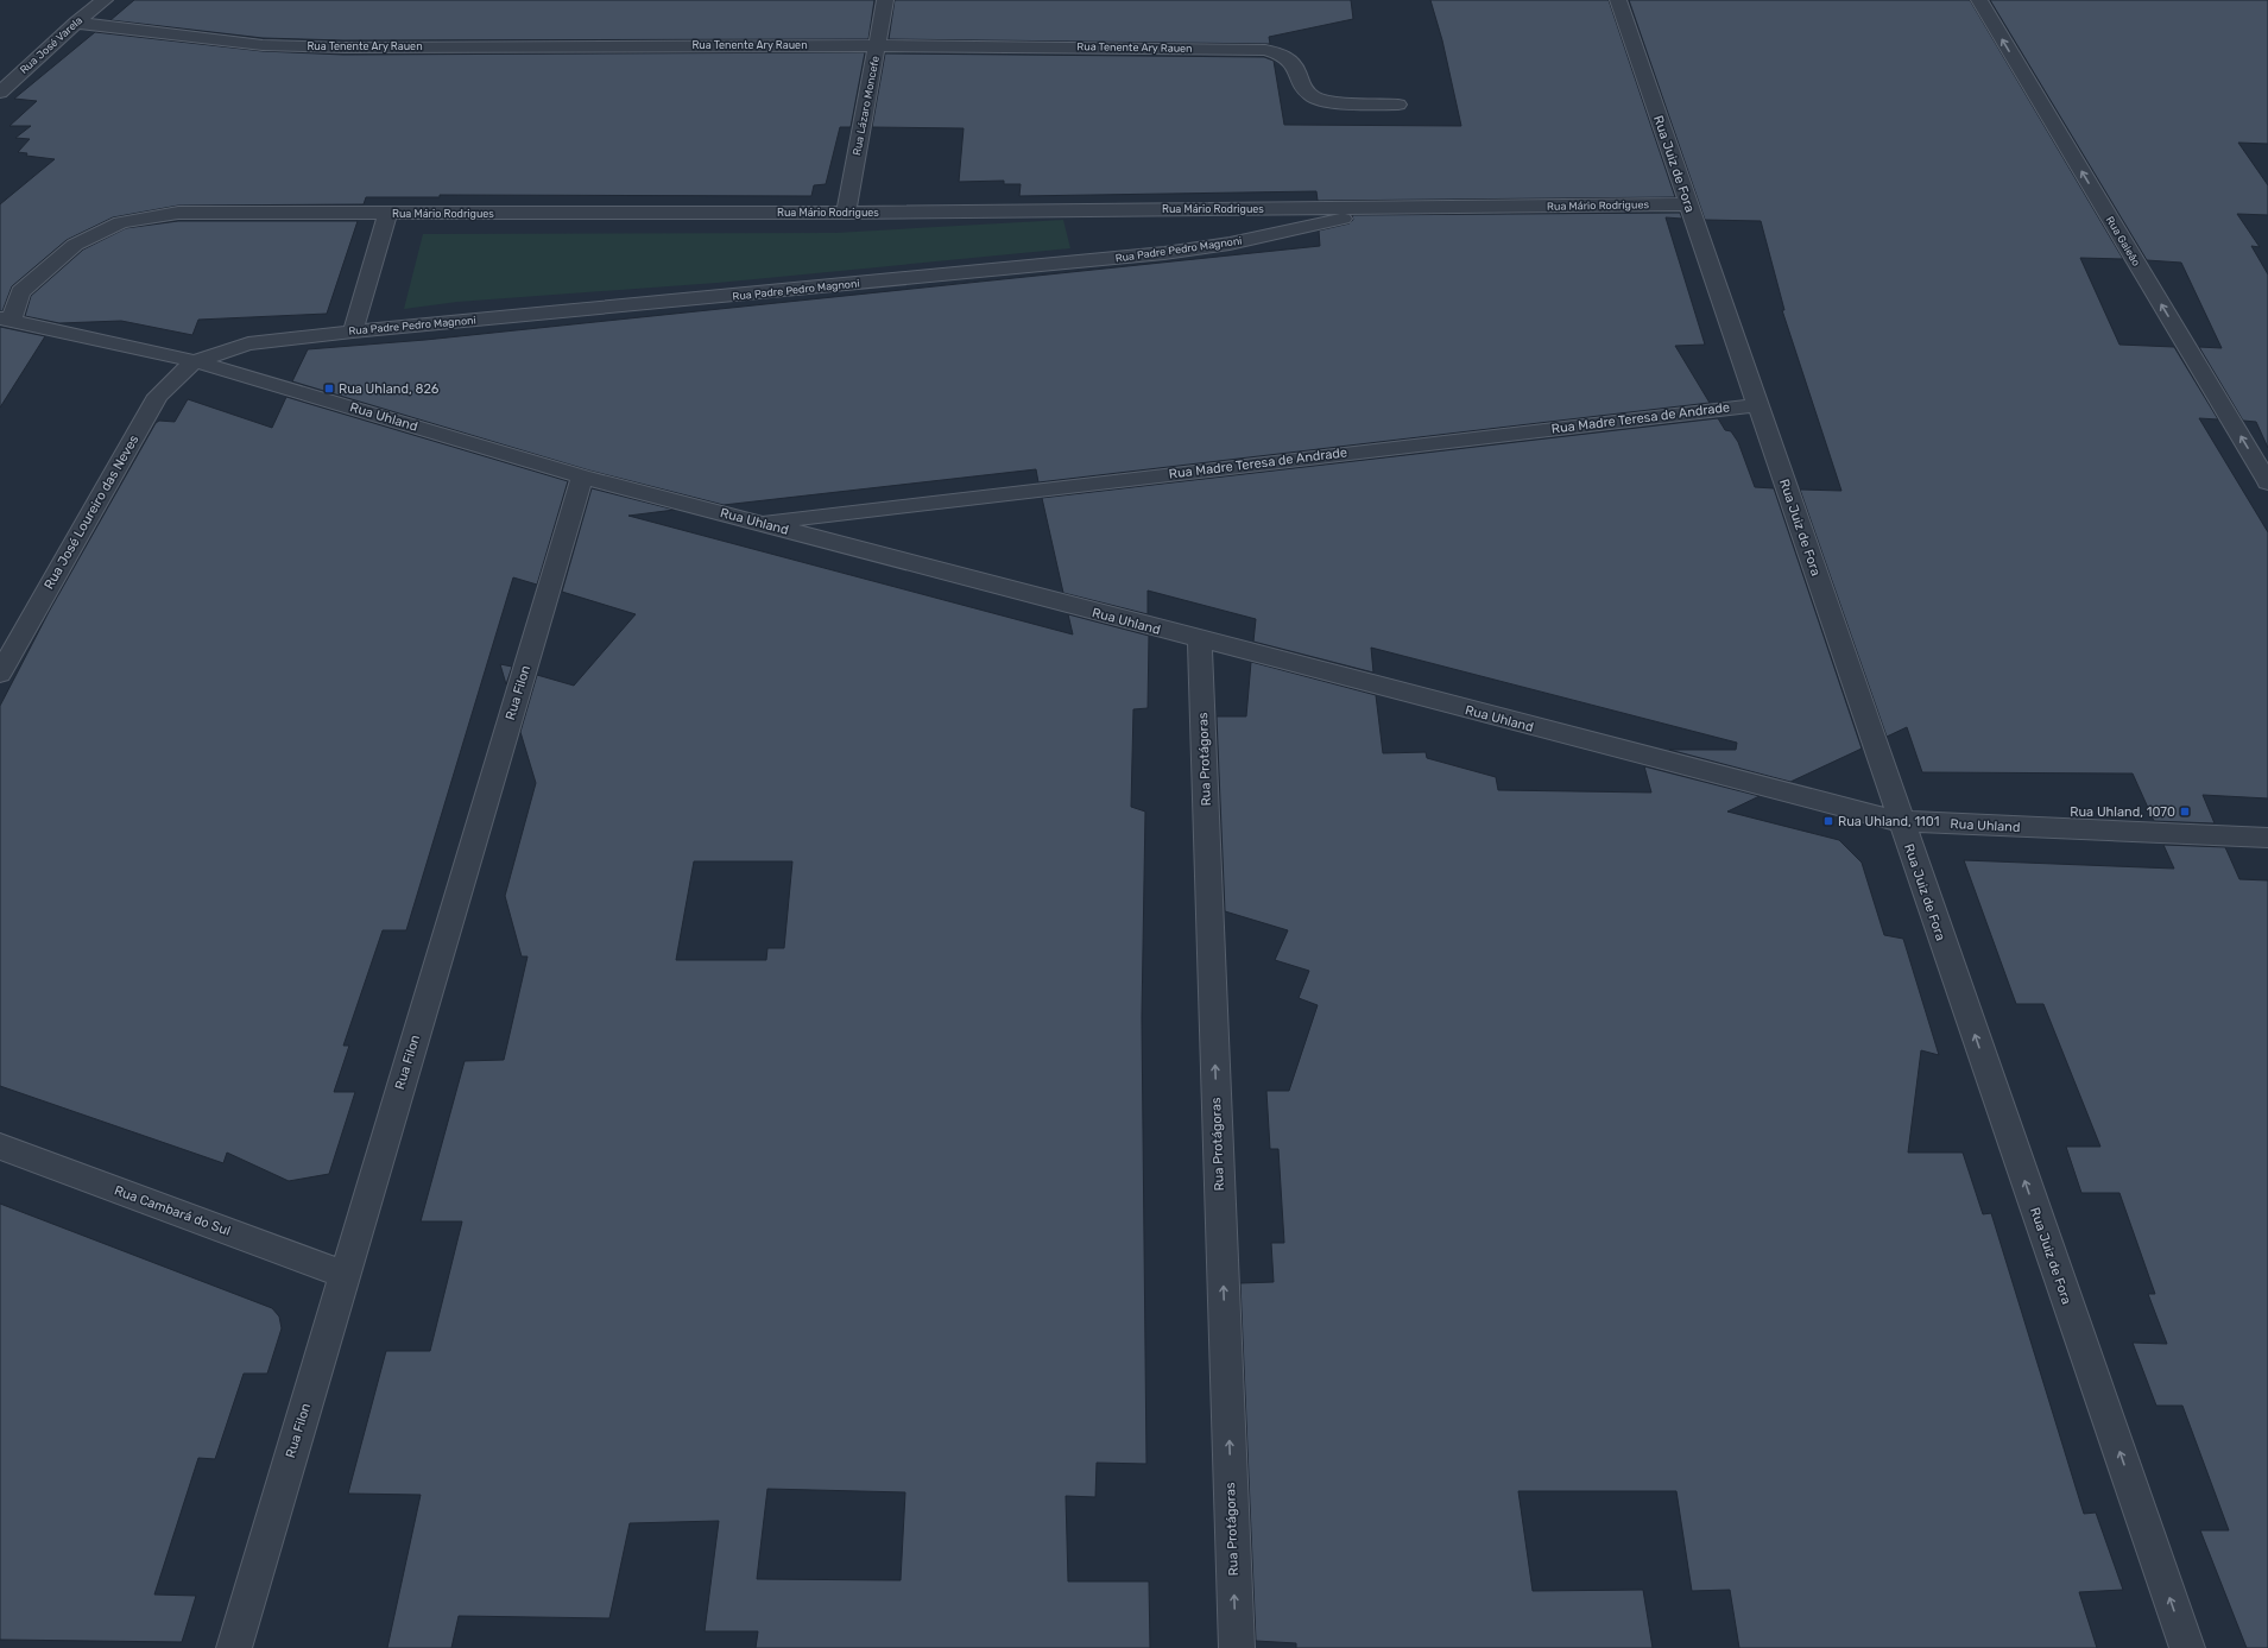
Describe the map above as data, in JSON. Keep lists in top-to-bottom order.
{
  "streets": {
    "street": [
      "Rua José Varela",
      "Rua Tenente Ary Rauen",
      "Rua Lázaro Moncefe",
      "Rua Juiz de Fora",
      "Rua Mário Rodrigues",
      "Rua Galeão",
      "Rua Padre Pedro Magnoni",
      "Rua Uhland",
      "Rua Madre Teresa de Andrade",
      "Rua José Loureiro das Neves",
      "Rua Filon",
      "Rua Protágoras",
      "Rua Cambará do Sul"
    ]
  },
  "crossings": [
    ["Rua José Varela", "Rua Tenente Ary Rauen"],
    ["Rua Tenente Ary Rauen", "Rua Lázaro Moncefe"],
    ["Rua Lázaro Moncefe", "Rua Mário Rodrigues"],
    ["Rua Juiz de Fora", "Rua Mário Rodrigues"],
    ["Rua Juiz de Fora", "Rua Uhland"],
    ["Rua Juiz de Fora", "Rua Madre Teresa de Andrade"],
    ["Rua Mário Rodrigues", "Rua Padre Pedro Magnoni"],
    ["Rua Mário Rodrigues", "Rua Uhland"],
    ["Rua Padre Pedro Magnoni", "Rua Uhland"],
    ["Rua Padre Pedro Magnoni", "Rua José Loureiro das Neves"],
    ["Rua Uhland", "Rua Madre Teresa de Andrade"],
    ["Rua Uhland", "Rua José Loureiro das Neves"],
    ["Rua Uhland", "Rua Filon"],
    ["Rua Uhland", "Rua Protágoras"],
    ["Rua Filon", "Rua Cambará do Sul"]
  ],
  "one_way": ["Rua Juiz de Fora", "Rua Galeão", "Rua Protágoras"],
  "places": {
    "transit": ["Rua Uhland, 826", "Rua Uhland, 1070", "Rua Uhland, 1101"]
  }
}
